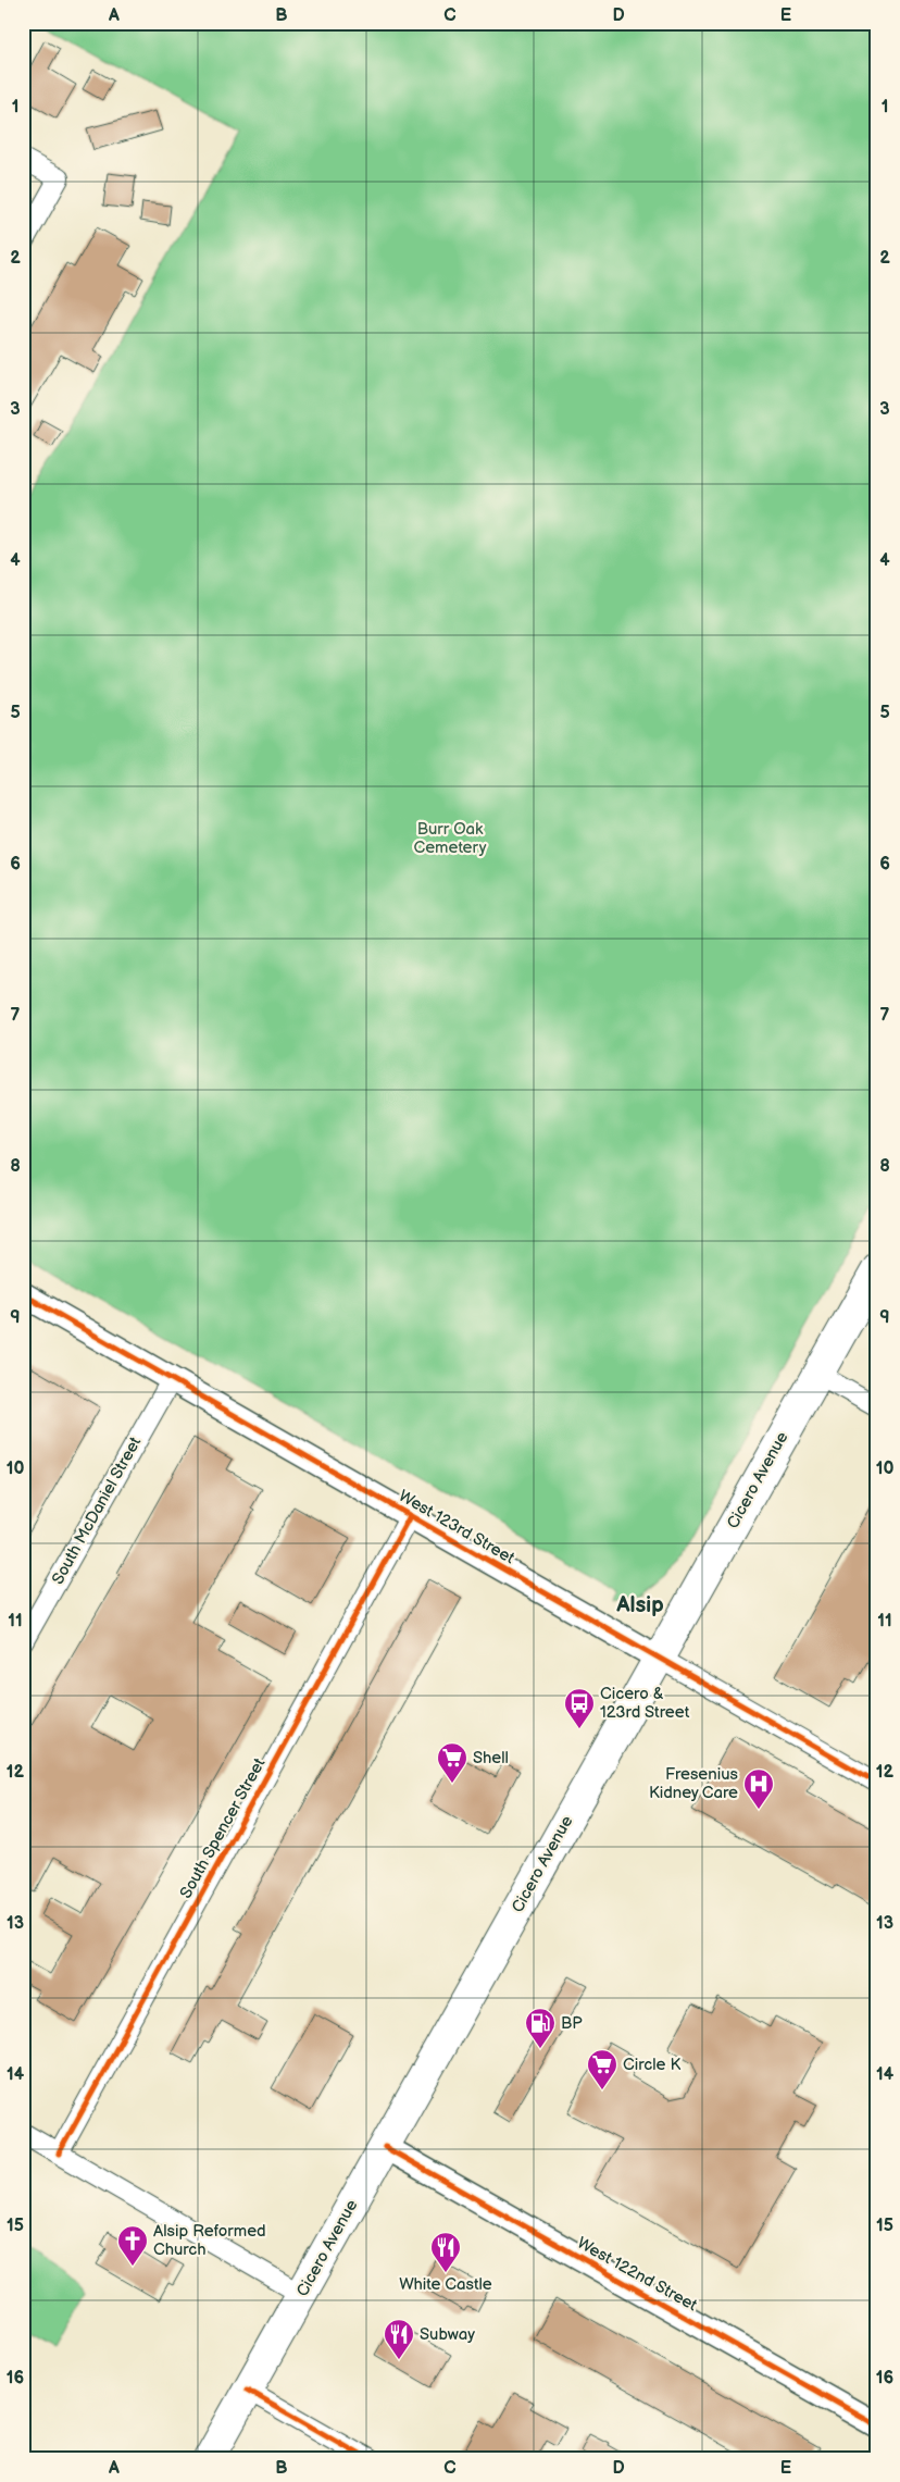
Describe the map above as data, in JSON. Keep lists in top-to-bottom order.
{
  "streets": {
    "main road": ["Cicero Avenue"],
    "street": [
      "South McDaniel Street",
      "West 123rd Street",
      "South Spencer Street",
      "West 122nd Street"
    ]
  },
  "crossings": [
    ["Cicero Avenue", "West 123rd Street"],
    ["Cicero Avenue", "West 122nd Street"],
    ["South McDaniel Street", "West 123rd Street"],
    ["West 123rd Street", "South Spencer Street"]
  ],
  "districts": ["Alsip"],
  "parks": ["Burr Oak Cemetery"],
  "places": {
    "bus stop": ["Cicero & 123rd Street"],
    "supermarket": ["Shell", "Circle K"],
    "hospital": ["Fresenius Kidney Care"],
    "fuel station": ["BP"],
    "church": ["Alsip Reformed Church"],
    "restaurant": ["White Castle", "Subway"]
  },
  "grid": {
    "columns": [
      "A",
      "B",
      "C",
      "D",
      "E"
    ],
    "rows": [
      "1",
      "2",
      "3",
      "4",
      "5",
      "6",
      "7",
      "8",
      "9",
      "10",
      "11",
      "12",
      "13",
      "14",
      "15",
      "16"
    ]
  }
}
